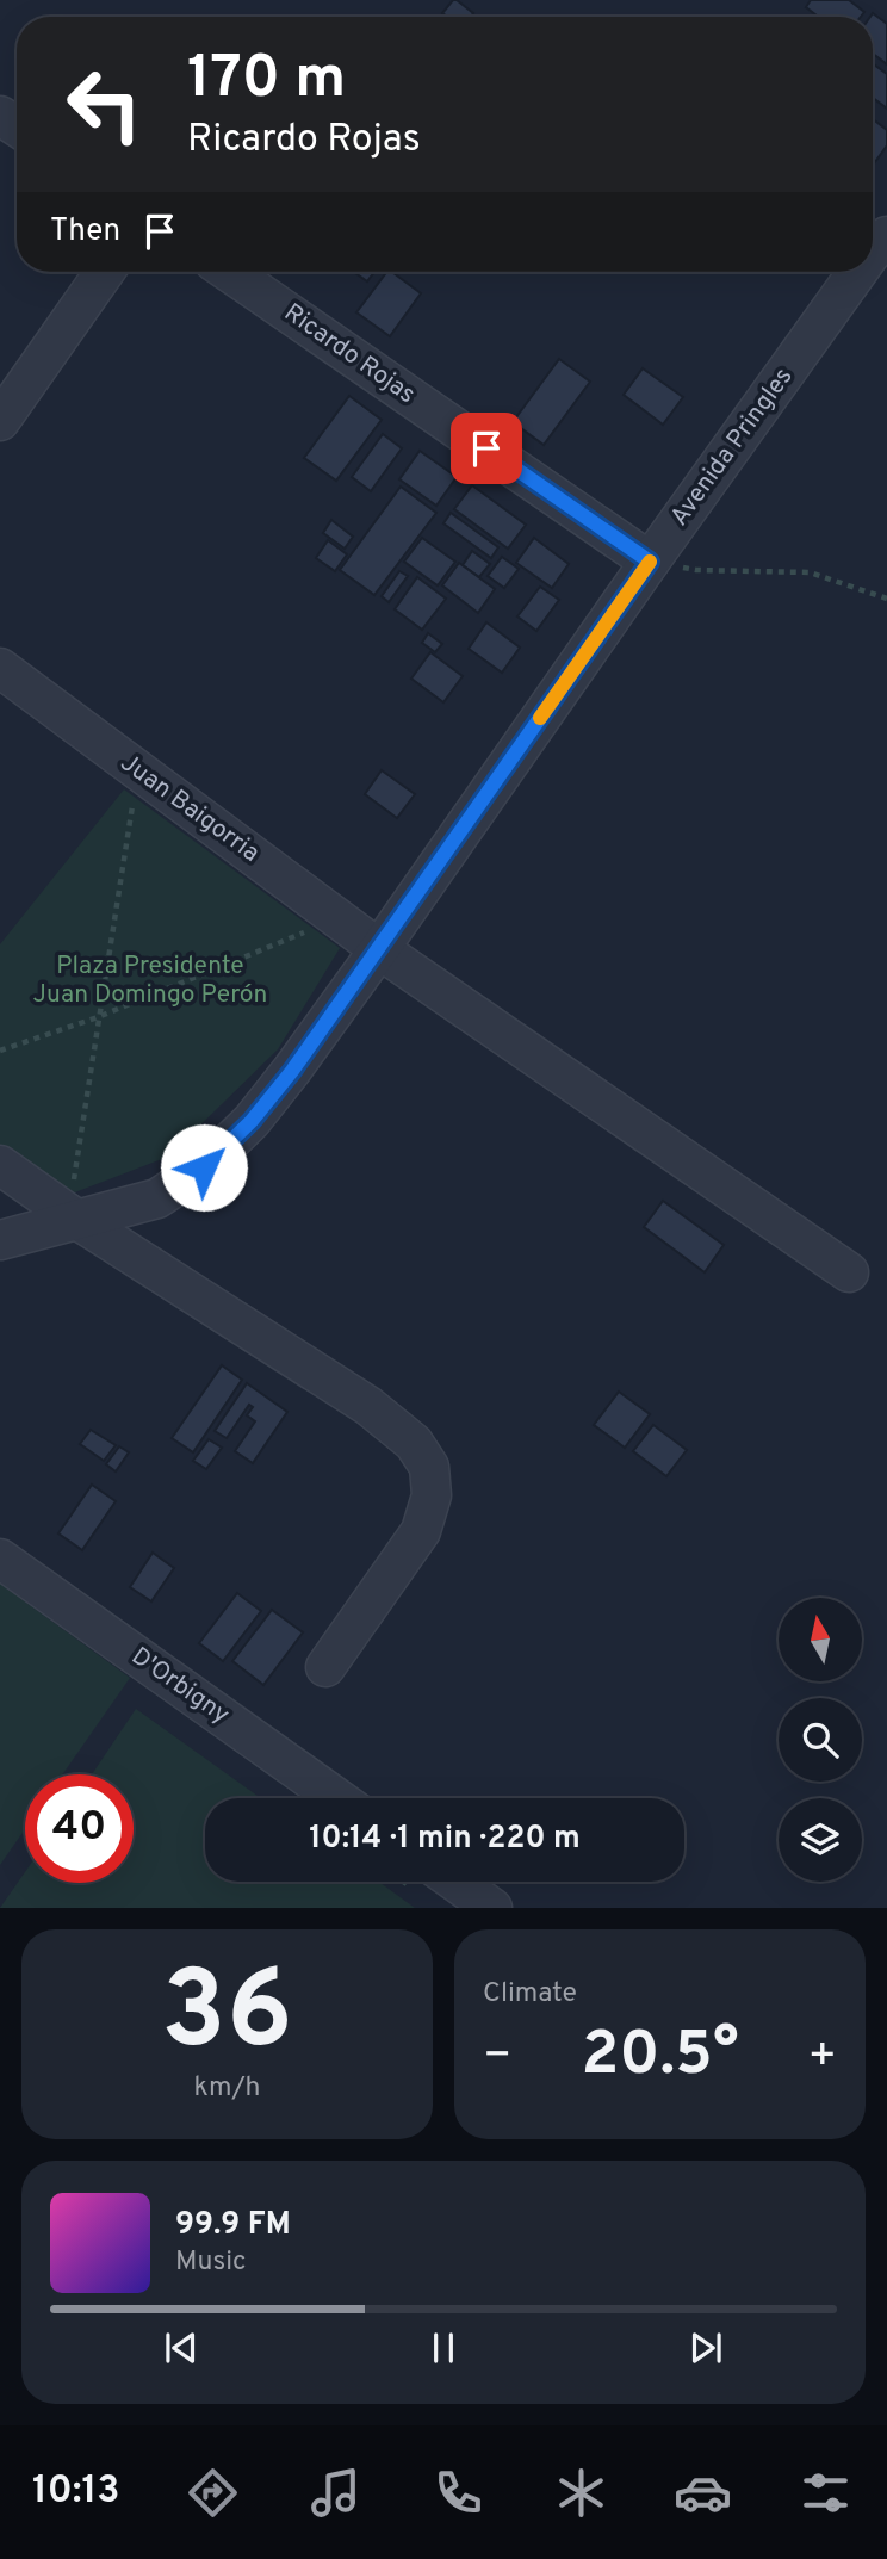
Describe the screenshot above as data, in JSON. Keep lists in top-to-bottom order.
{
  "streets": {
    "street": [
      "Ricardo Rojas",
      "Avenida Pringles",
      "Juan Baigorria",
      "D'Orbigny"
    ]
  },
  "crossings": [
    ["Ricardo Rojas", "Avenida Pringles"],
    ["Avenida Pringles", "Juan Baigorria"]
  ],
  "parks": ["Plaza Presidente Juan Domingo Perón"],
  "north": "top",
  "page": {
    "turn": ["170 m", "Ricardo Rojas"],
    "then": "Then",
    "limit": "40",
    "trip": "10:14 · 1 min · 220 m",
    "tile": [
      ["36", "km/h"],
      "Climate"
    ],
    "heat": ["−", "20.5°", "+"],
    "song": ["99.9 FM", "Music"],
    "tabs": "10:13"
  }
}
